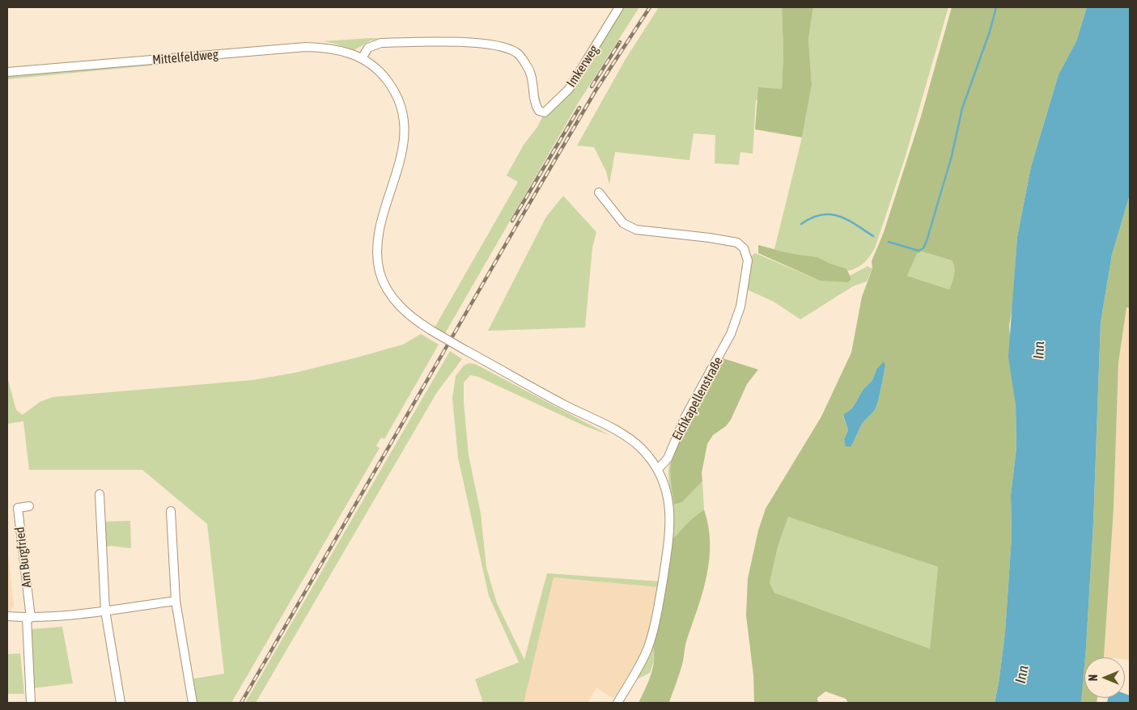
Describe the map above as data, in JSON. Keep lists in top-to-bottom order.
{
  "streets": {
    "street": [
      "Mittelfeldweg",
      "Imkerweg",
      "Eichkapellenstraße",
      "Am Burgfried"
    ]
  },
  "crossings": [
    ["Mittelfeldweg", "Imkerweg"],
    ["Mittelfeldweg", "Eichkapellenstraße"]
  ],
  "water": ["Inn"],
  "north": "left"
}
